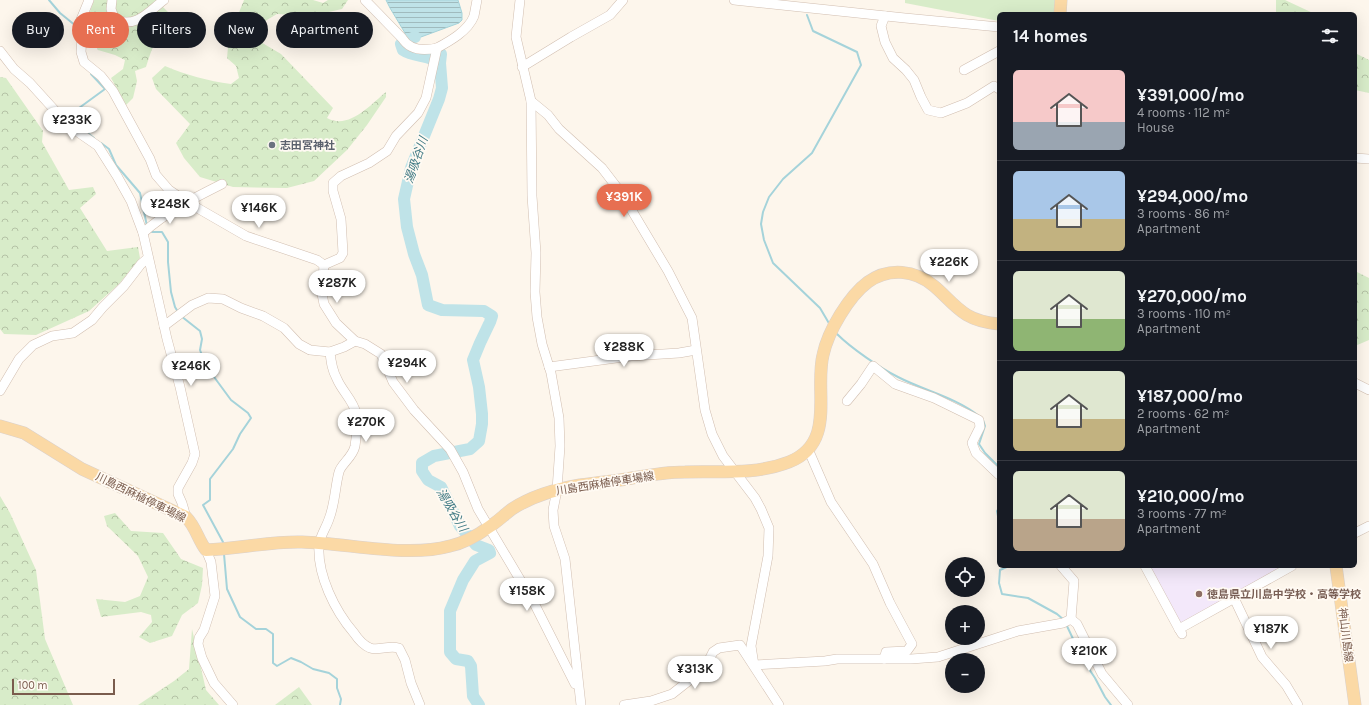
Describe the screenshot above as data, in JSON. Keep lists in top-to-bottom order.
{
  "streets": {
    "main road": ["川島西麻植停車場線", "神山川島線"]
  },
  "water": ["湯吸谷川"],
  "places": ["志田宮神社", "徳島県立川島中学校・高等学校"],
  "scale_bar": "100 m",
  "page": {
    "chip": [
      "Buy",
      "Rent",
      "Filters",
      "New",
      "Apartment"
    ],
    "heading": "14 homes",
    "list": [
      {
        "name": "¥391,000/mo",
        "note": "4 rooms · 112 m² · House"
      },
      {
        "name": "¥294,000/mo",
        "note": "3 rooms · 86 m² · Apartment"
      },
      {
        "name": "¥270,000/mo",
        "note": "3 rooms · 110 m² · Apartment"
      },
      {
        "name": "¥187,000/mo",
        "note": "2 rooms · 62 m² · Apartment"
      },
      {
        "name": "¥210,000/mo",
        "note": "3 rooms · 77 m² · Apartment"
      }
    ],
    "price": [
      "¥233K",
      "¥391K",
      "¥248K",
      "¥146K",
      "¥226K",
      "¥287K",
      "¥288K",
      "¥294K",
      "¥246K",
      "¥270K",
      "¥158K",
      "¥187K",
      "¥210K",
      "¥313K"
    ],
    "map_buttons": ["+", "−"],
    "scale": "100 m"
  }
}
